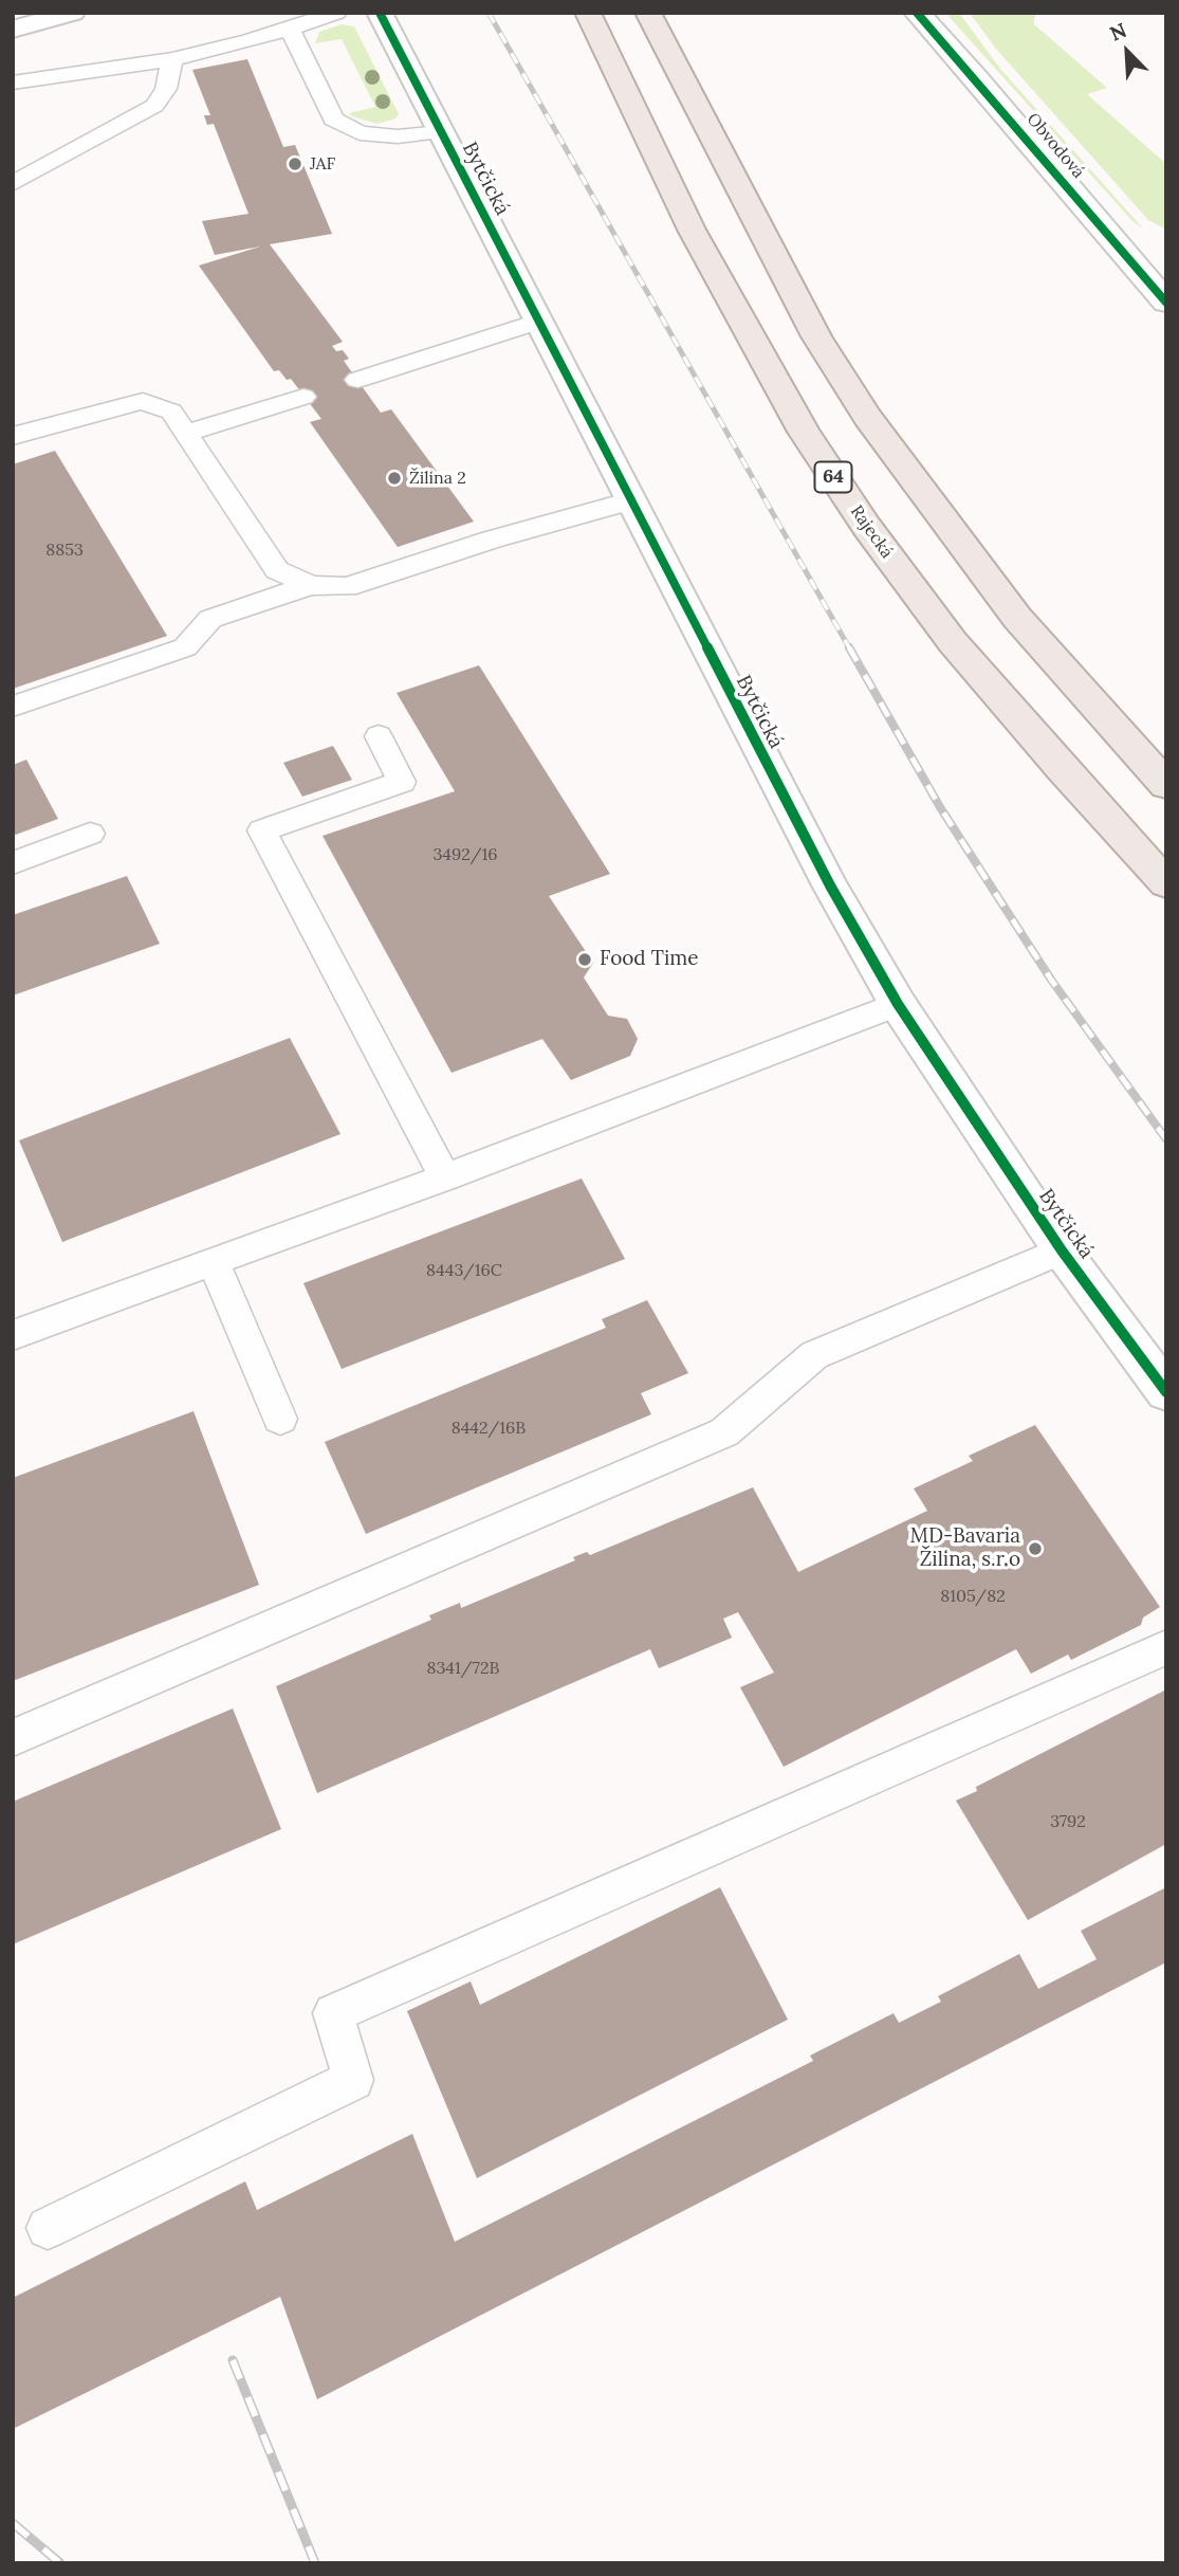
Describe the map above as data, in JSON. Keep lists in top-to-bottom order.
{
  "streets": {
    "main road": ["64", "Rajecká"],
    "street": ["Obvodová", "Bytčická"]
  },
  "places": [
    "JAF",
    "Žilina 2",
    "Food Time",
    "MD-Bavaria Žilina, s.r.o"
  ],
  "house_numbers": [
    "8853",
    "3492/16",
    "8443/16C",
    "8442/16B",
    "8105/82",
    "8341/72B",
    "3792"
  ],
  "north": "top left"
}
